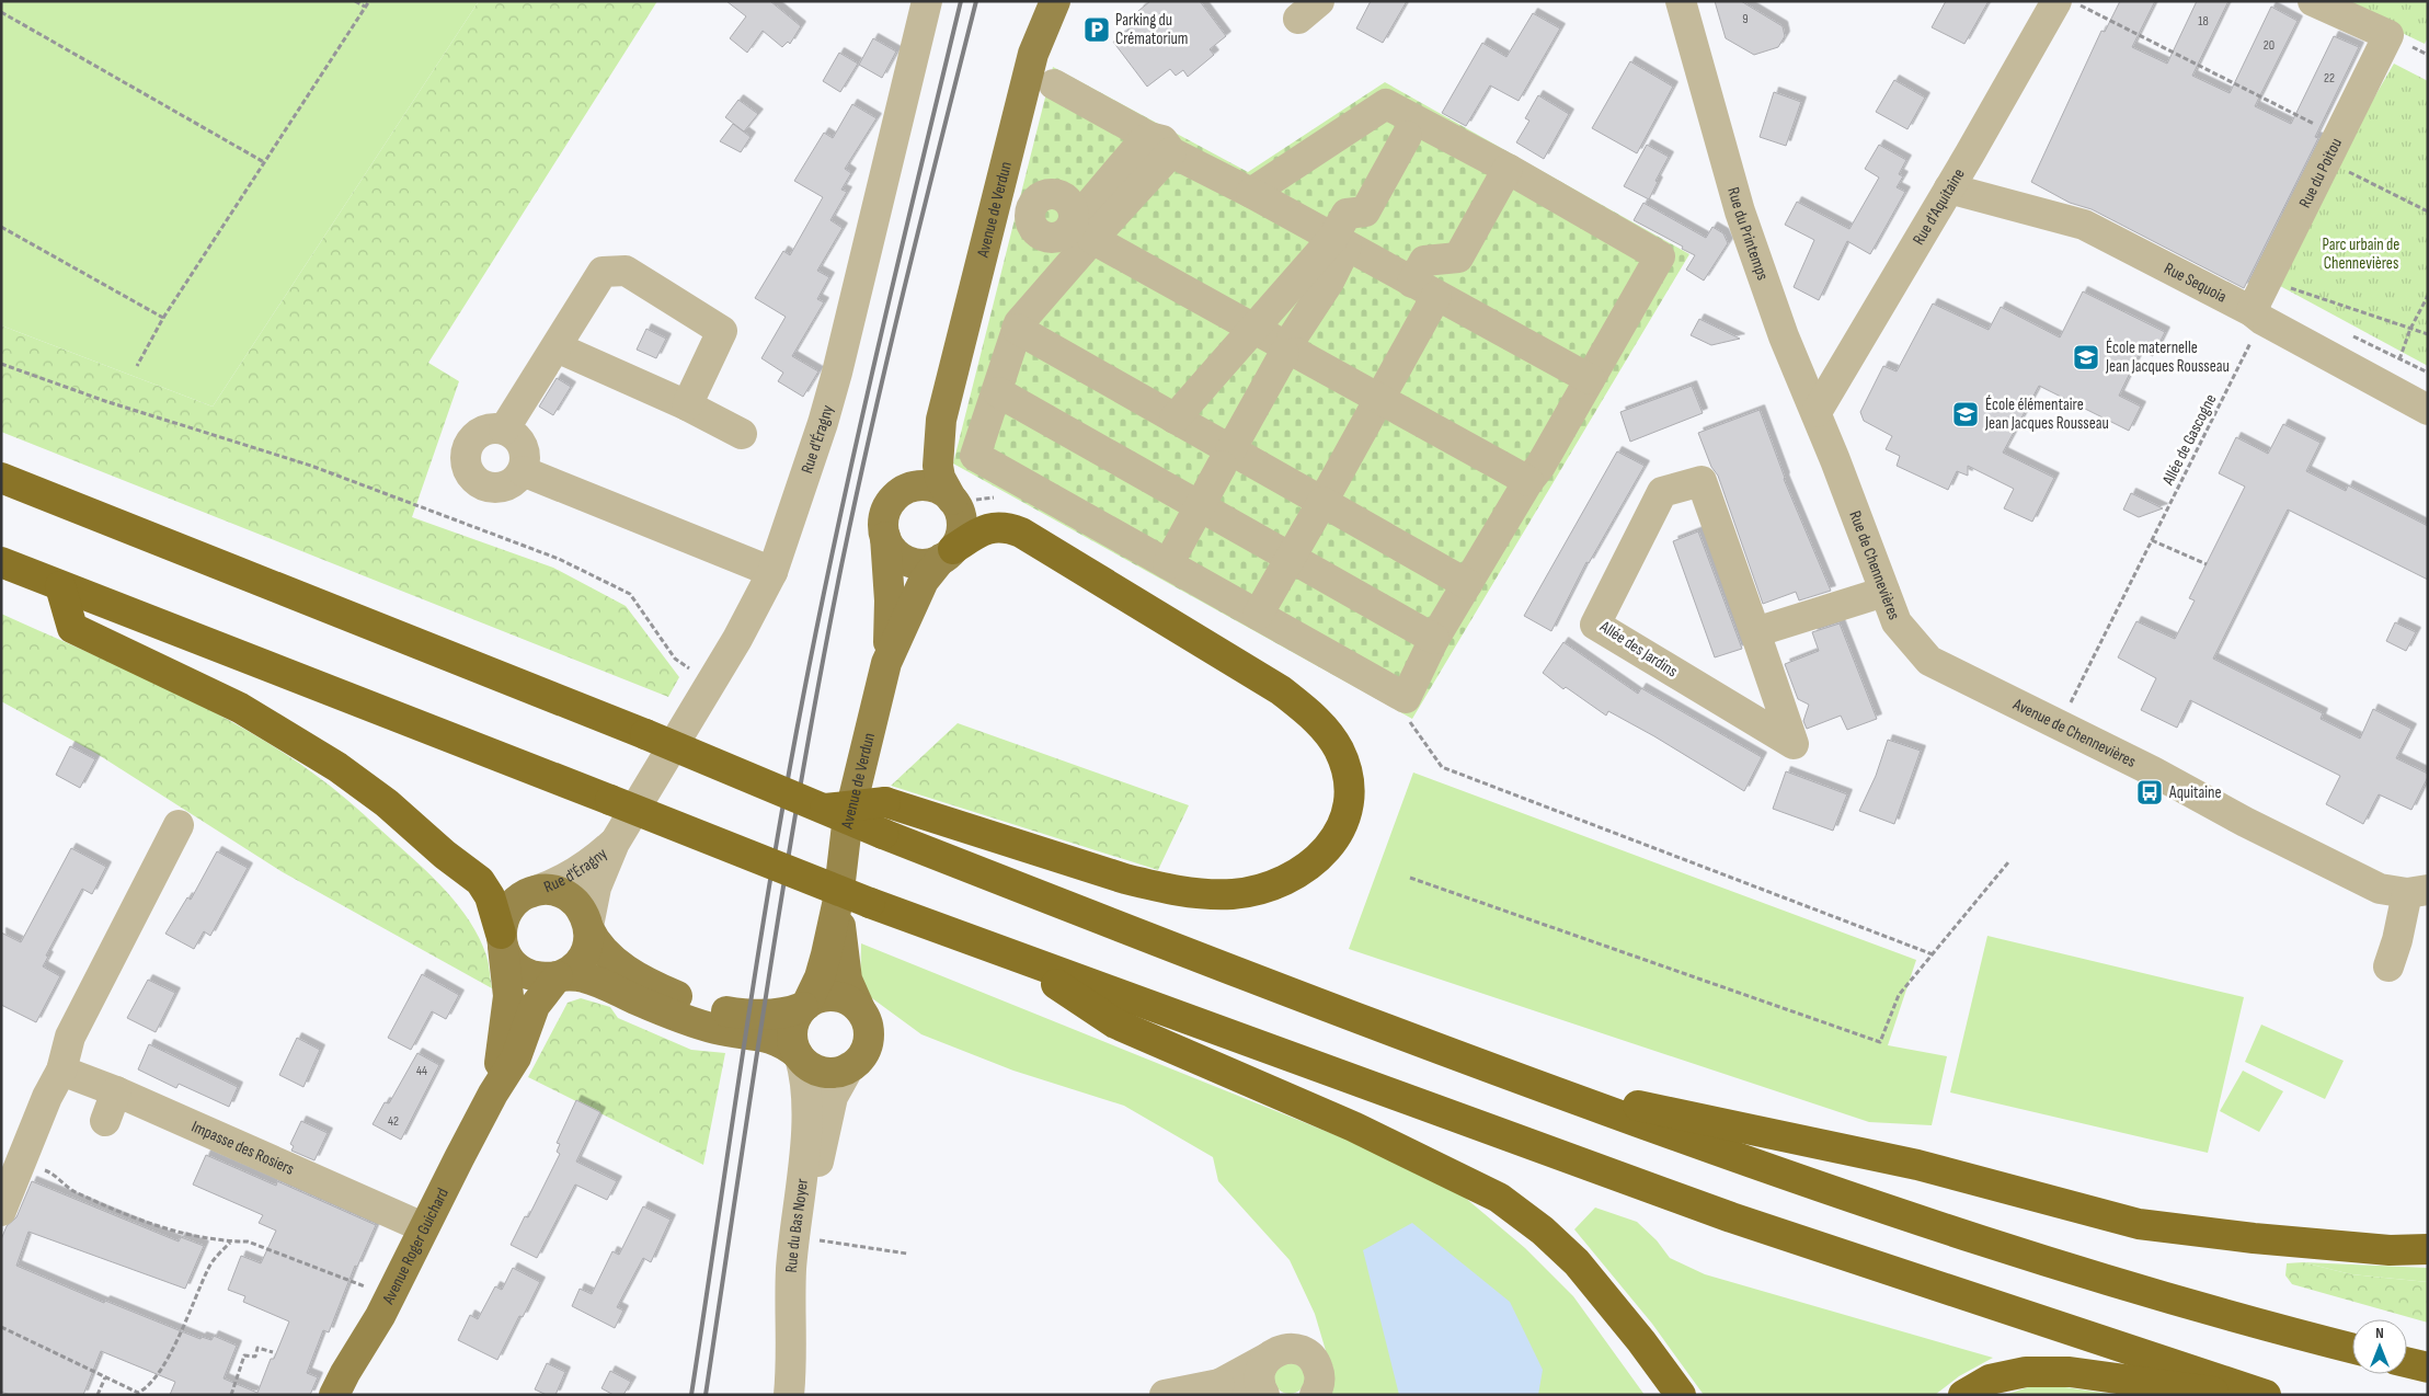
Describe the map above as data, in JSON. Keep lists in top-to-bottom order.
{
  "streets": {
    "main road": ["Avenue de Verdun", "Avenue Roger Guichard"],
    "street": [
      "Rue du Poitou",
      "Rue d'Aquitaine",
      "Rue du Printemps",
      "Rue Sequoia",
      "Rue d'Éragny",
      "Rue de Chennevières",
      "Allée des Jardins",
      "Avenue de Chennevières",
      "Impasse des Rosiers",
      "Rue du Bas Noyer"
    ],
    "path": ["Allée de Gascogne"]
  },
  "crossings": [
    ["Rue du Poitou", "Rue Sequoia"],
    ["Rue du Poitou", "Allée de Gascogne"],
    ["Rue d'Aquitaine", "Rue du Printemps"],
    ["Rue d'Aquitaine", "Rue Sequoia"],
    ["Avenue de Verdun", "Rue du Bas Noyer"],
    ["Rue du Printemps", "Rue de Chennevières"],
    ["Rue Sequoia", "Allée de Gascogne"],
    ["Rue d'Éragny", "Avenue Roger Guichard"],
    ["Allée de Gascogne", "Avenue de Chennevières"],
    ["Rue de Chennevières", "Avenue de Chennevières"],
    ["Impasse des Rosiers", "Avenue Roger Guichard"]
  ],
  "parks": ["Parc urbain de Chennevières"],
  "places": {
    "parking": ["Parking du Crématorium"],
    "school or university": ["École maternelle Jean Jacques Rousseau", "École élémentaire Jean Jacques Rousseau"],
    "bus stop": ["Aquitaine"]
  },
  "house_numbers": [
    "9",
    "18",
    "20",
    "22",
    "44",
    "42"
  ],
  "north": "top"
}
